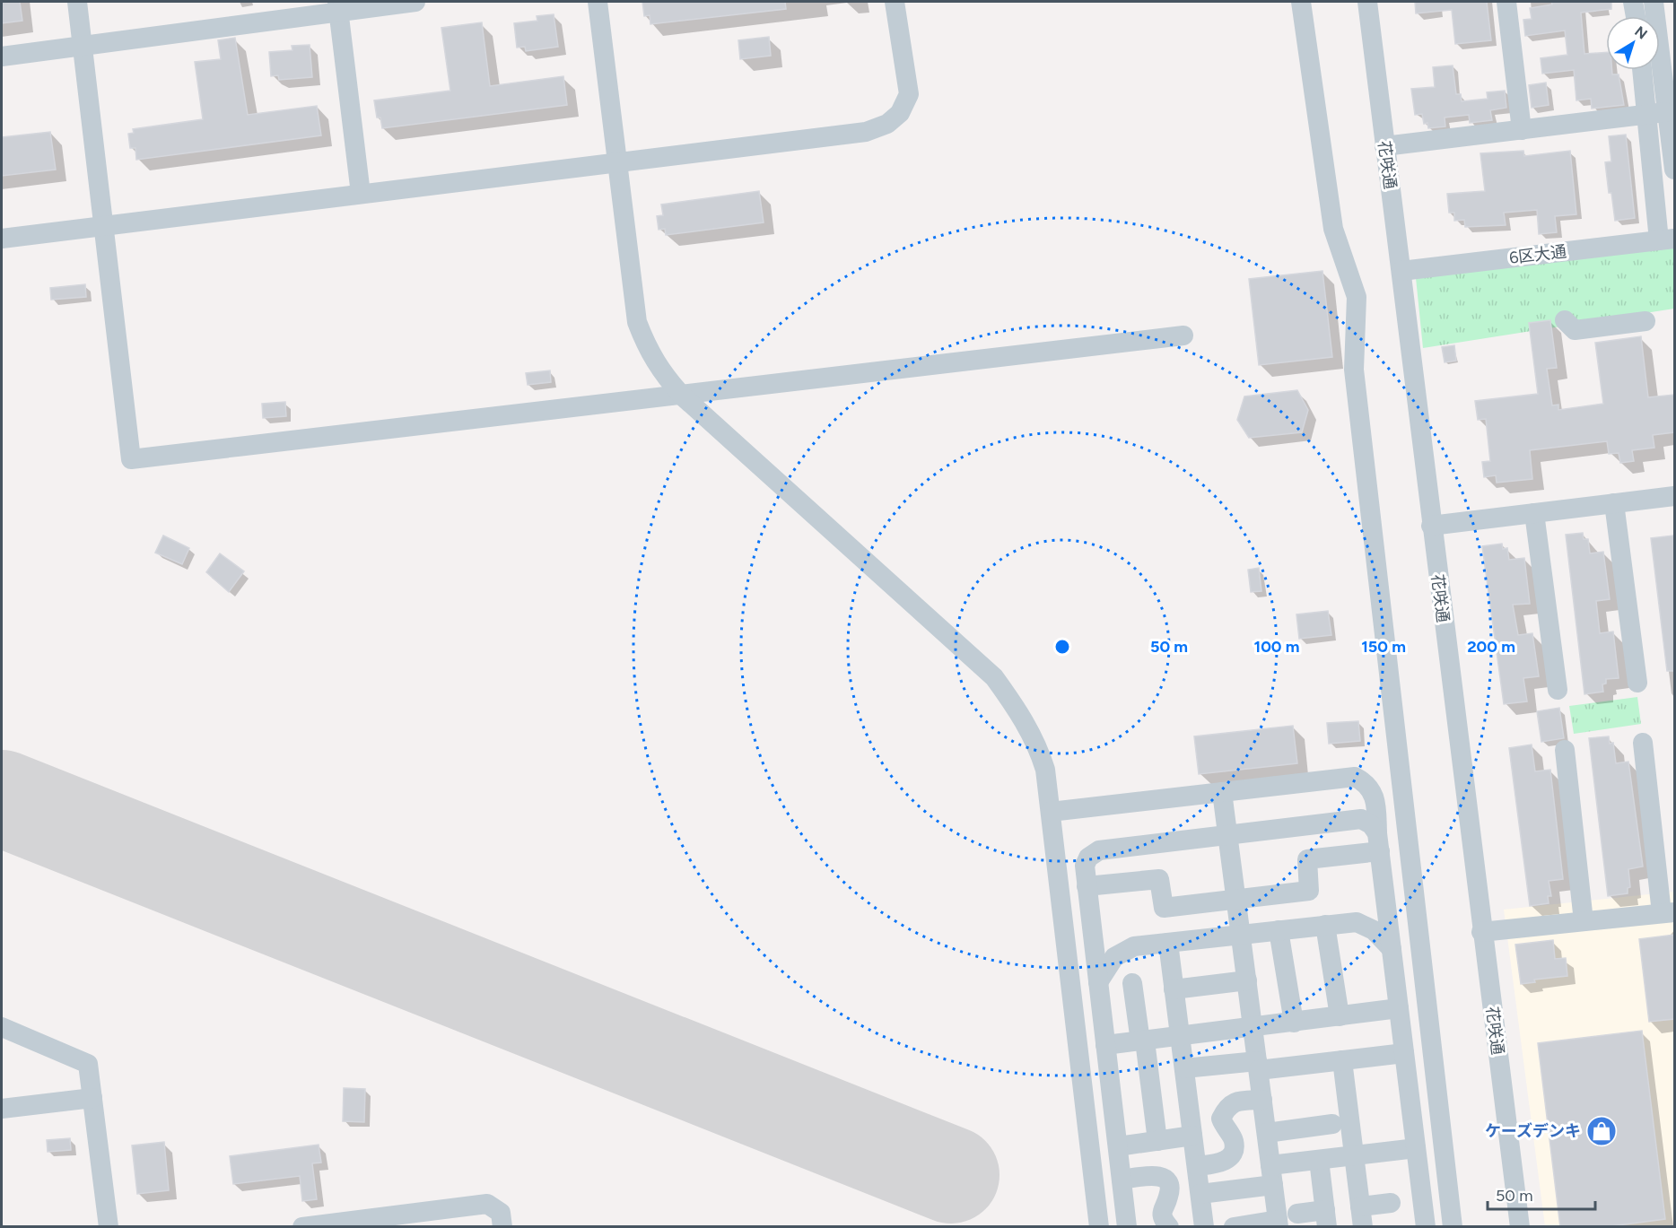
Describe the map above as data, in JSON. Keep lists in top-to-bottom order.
{
  "streets": {
    "street": ["花咲通", "6区大通"]
  },
  "crossings": [
    ["花咲通", "6区大通"]
  ],
  "places": {
    "shop": ["ケーズデンキ"]
  },
  "scale_bar": "50 m",
  "north": "top right",
  "rings": [
    "50 m",
    "100 m",
    "150 m",
    "200 m"
  ]
}
